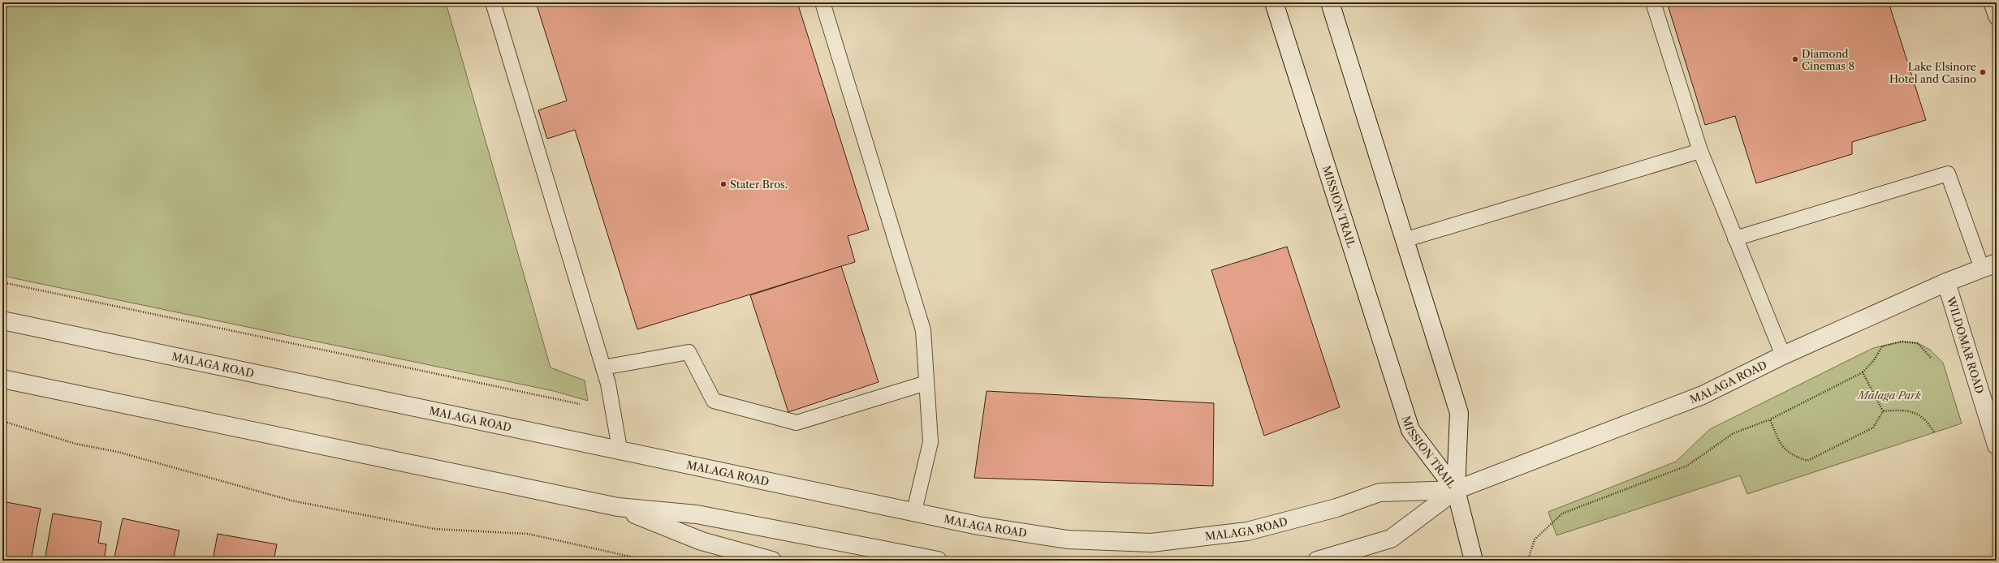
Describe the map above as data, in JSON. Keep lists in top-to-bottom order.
{
  "streets": {
    "street": ["MISSION TRAIL", "WILDOMAR ROAD", "MALAGA ROAD"]
  },
  "crossings": [
    ["MISSION TRAIL", "MALAGA ROAD"],
    ["WILDOMAR ROAD", "MALAGA ROAD"]
  ],
  "parks": ["Malaga Park"],
  "places": ["Diamond Cinemas 8", "Lake Elsinore Hotel and Casino", "Stater Bros."]
}
